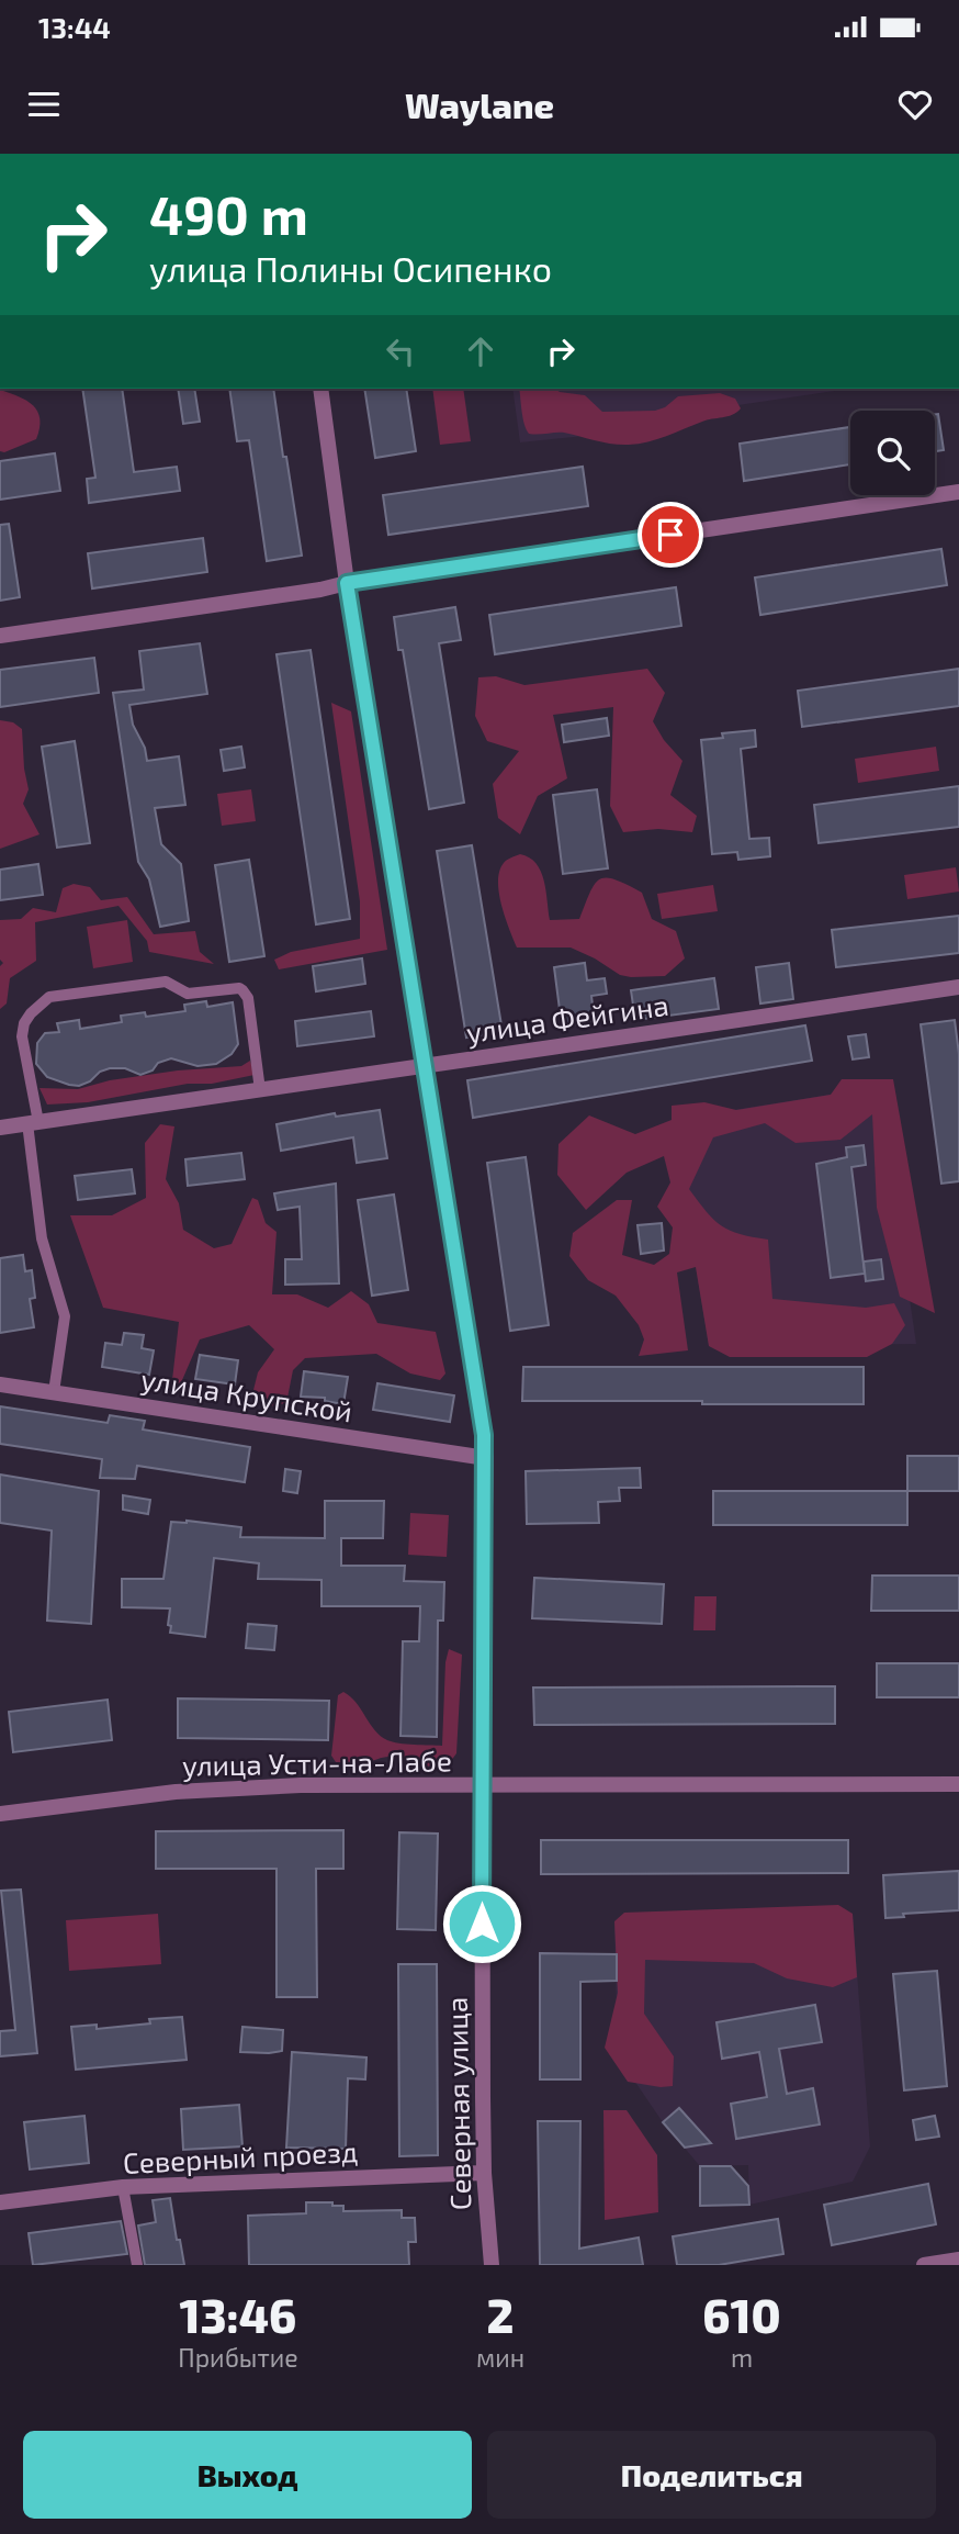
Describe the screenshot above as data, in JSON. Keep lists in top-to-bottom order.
{
  "streets": {
    "street": [
      "улица Фейгина",
      "улица Крупской",
      "улица Усти-на-Лабе",
      "Северная улица",
      "Северный проезд"
    ]
  },
  "crossings": [
    ["улица Фейгина", "Северная улица"],
    ["улица Крупской", "Северная улица"],
    ["улица Усти-на-Лабе", "Северная улица"],
    ["Северная улица", "Северный проезд"]
  ],
  "page": {
    "status": "13:44",
    "header": "Waylane",
    "turn": ["490 m", "улица Полины Осипенко"],
    "eta": [
      "13:46",
      "Прибытие",
      "2",
      "мин",
      "610",
      "m"
    ],
    "buttons": ["Выход", "Поделиться"]
  }
}
